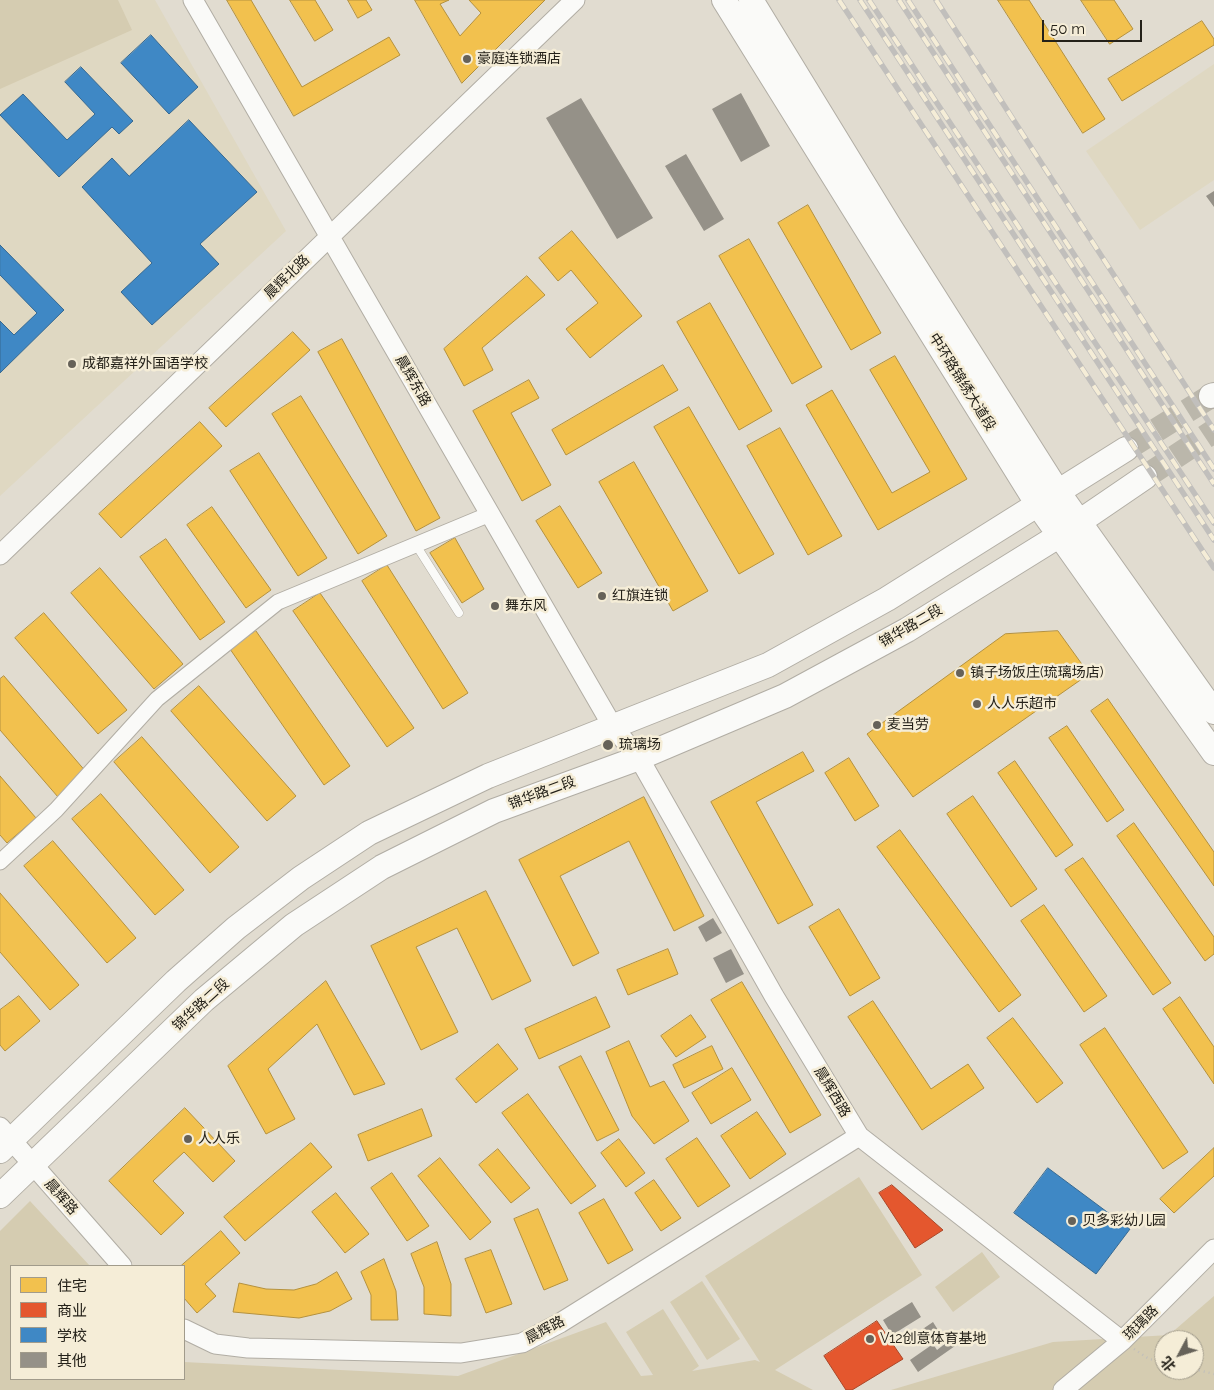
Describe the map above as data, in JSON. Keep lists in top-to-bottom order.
{
  "streets": {
    "main road": ["中环路锦绣大道段", "锦华路二段"],
    "street": [
      "晨辉北路",
      "晨辉东路",
      "晨辉西路",
      "晨辉路",
      "琉璃路"
    ]
  },
  "crossings": [
    ["晨辉北路", "晨辉东路"],
    ["晨辉东路", "锦华路二段"],
    ["晨辉东路", "晨辉西路"],
    ["中环路锦绣大道段", "锦华路二段"],
    ["锦华路二段", "晨辉西路"],
    ["锦华路二段", "晨辉路"],
    ["晨辉西路", "晨辉路"],
    ["晨辉西路", "琉璃路"]
  ],
  "places": [
    "豪庭连锁酒店",
    "成都嘉祥外国语学校",
    "红旗连锁",
    "舞东风",
    "镇子场饭庄(琉璃场店)",
    "人人乐超市",
    "麦当劳",
    "琉璃场",
    "人人乐",
    "贝多彩幼儿园",
    "V12创意体育基地"
  ],
  "legend": [
    "住宅",
    "商业",
    "学校",
    "其他"
  ],
  "scale_bar": "50 m",
  "north": "bottom left"
}
